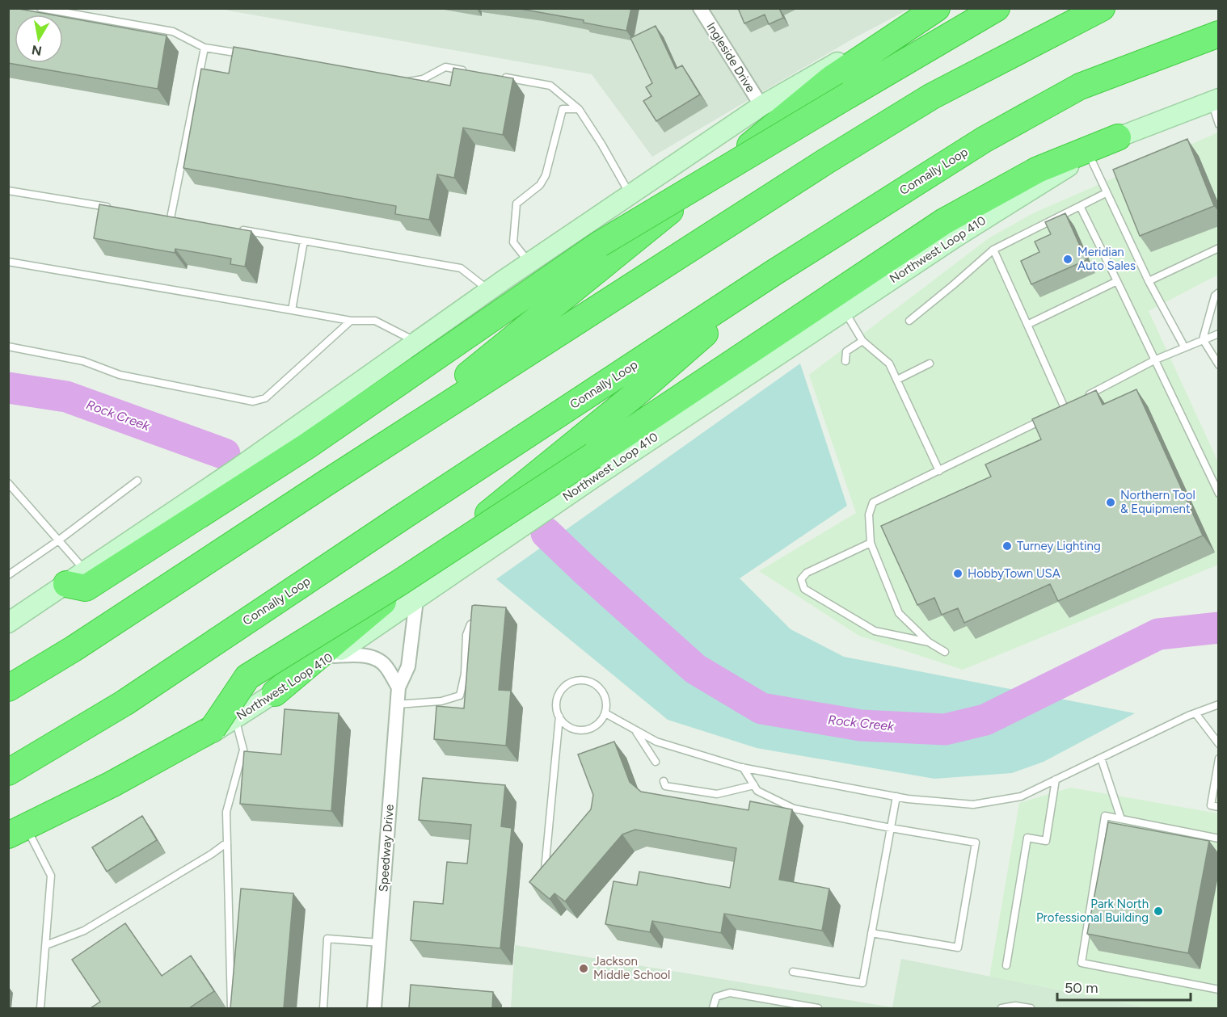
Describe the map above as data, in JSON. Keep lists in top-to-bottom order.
{
  "streets": {
    "highway": ["Connally Loop"],
    "main road": ["Northwest Loop 410"],
    "street": ["Ingleside Drive", "Speedway Drive"]
  },
  "crossings": [
    ["Northwest Loop 410", "Speedway Drive"]
  ],
  "water": ["Rock Creek"],
  "places": [
    "Meridian Auto Sales",
    "Northern Tool & Equipment",
    "Turney Lighting",
    "HobbyTown USA",
    "Park North Professional Building",
    "Jackson Middle School"
  ],
  "scale_bar": "50 m",
  "north": "bottom"
}
